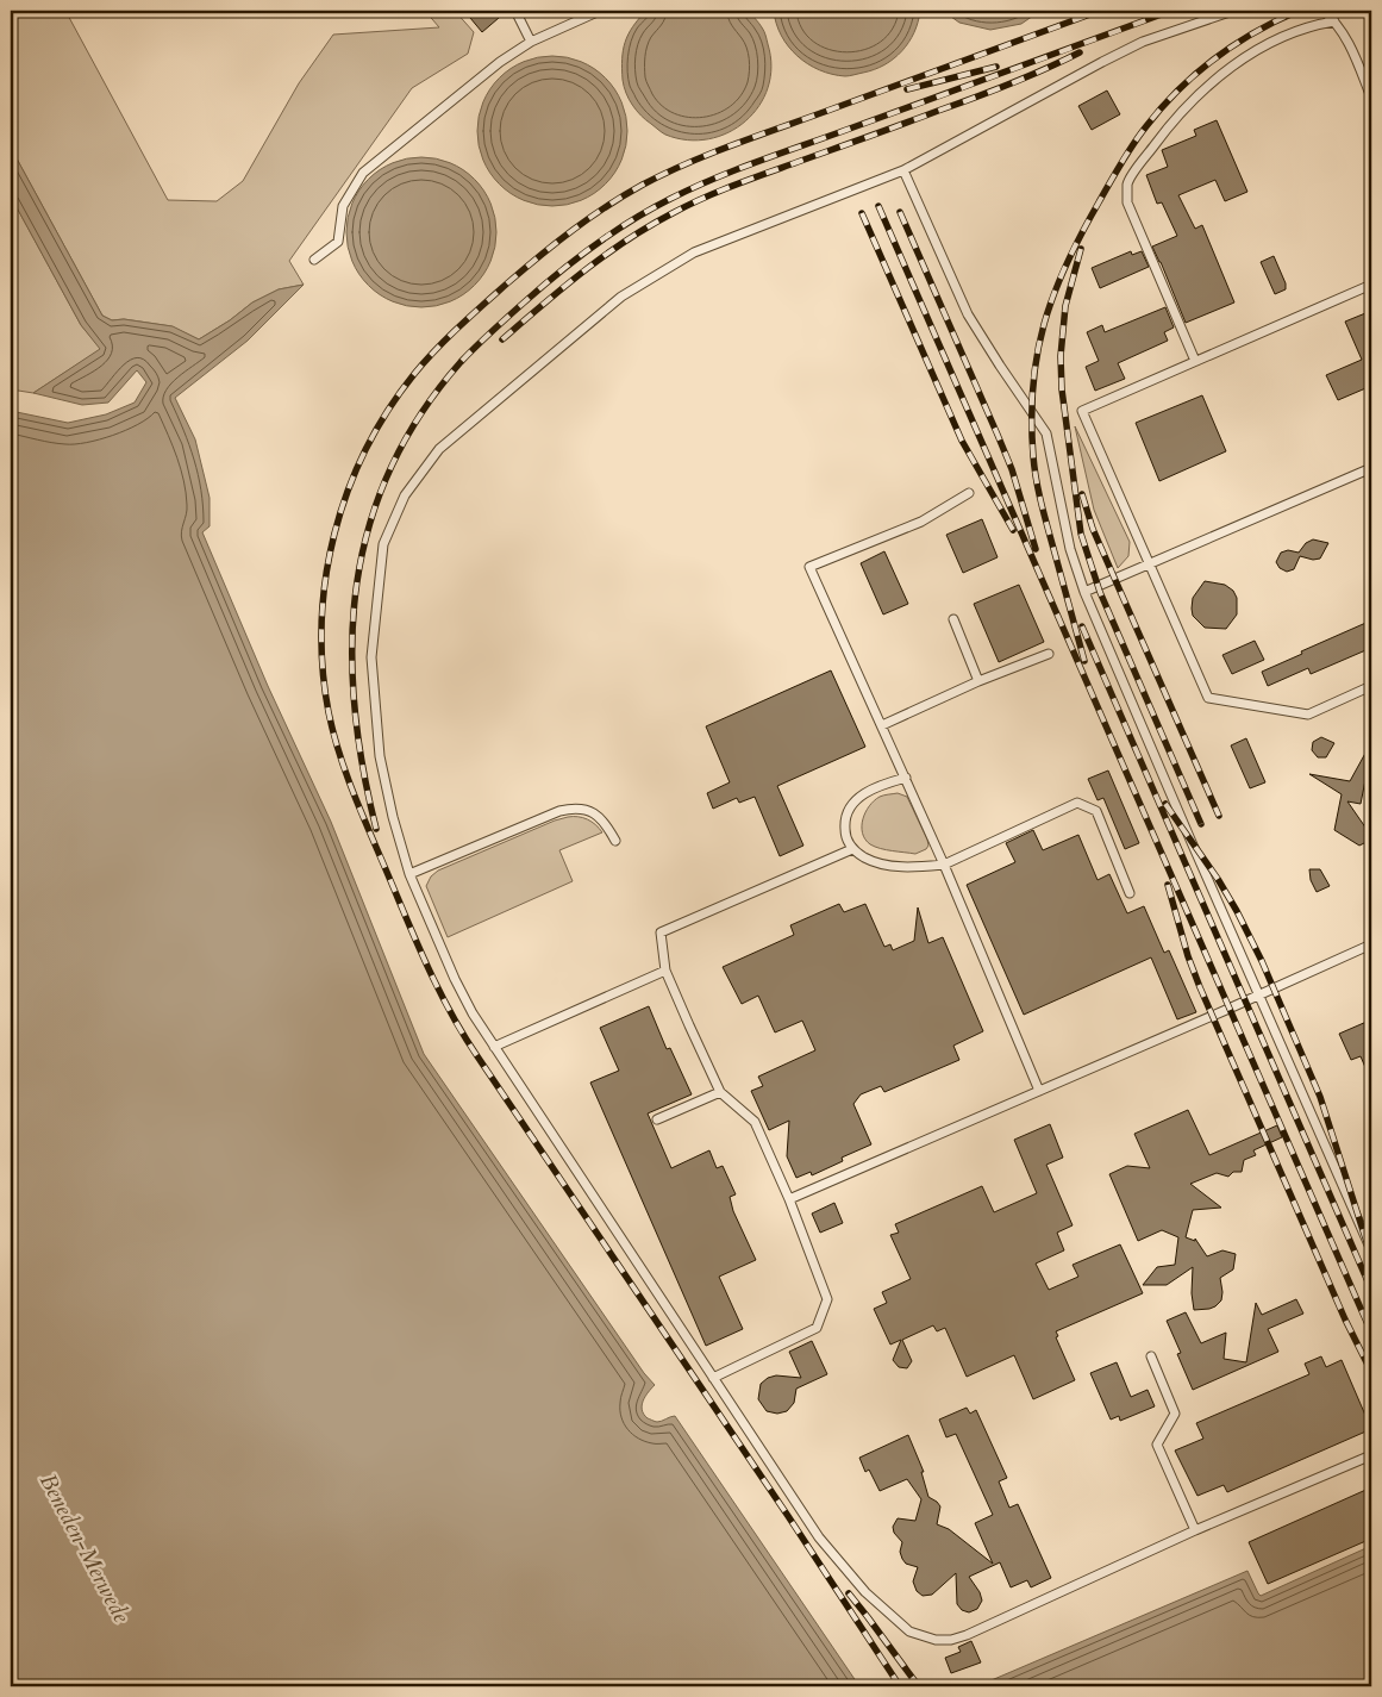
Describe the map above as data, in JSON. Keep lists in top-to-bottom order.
{
  "water": ["Beneden-Merwede"]
}
